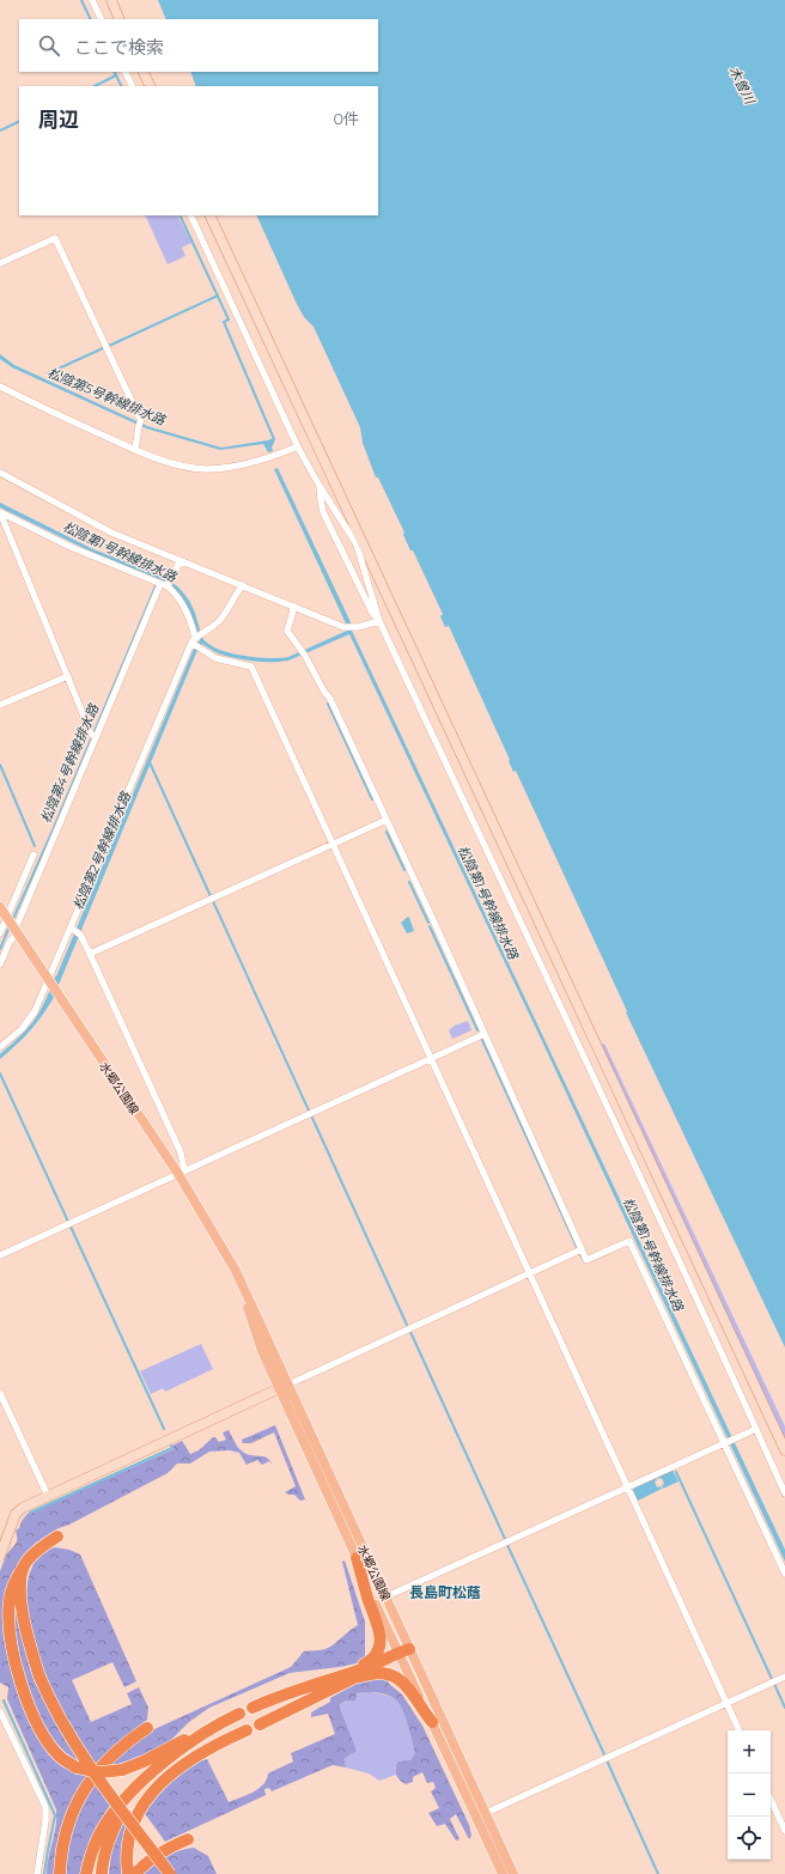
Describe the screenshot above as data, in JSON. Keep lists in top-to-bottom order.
{
  "streets": {
    "main road": ["水郷公園線"]
  },
  "districts": ["長島町松蔭"],
  "water": [
    "木曽川",
    "松陰第5号幹線排水路",
    "松陰第1号幹線排水路",
    "松陰第4号幹線排水路",
    "松陰第2号幹線排水路"
  ],
  "page": {
    "search": "ここで検索",
    "heading": ["周辺", "0件"],
    "map_buttons": ["+", "−"]
  }
}
